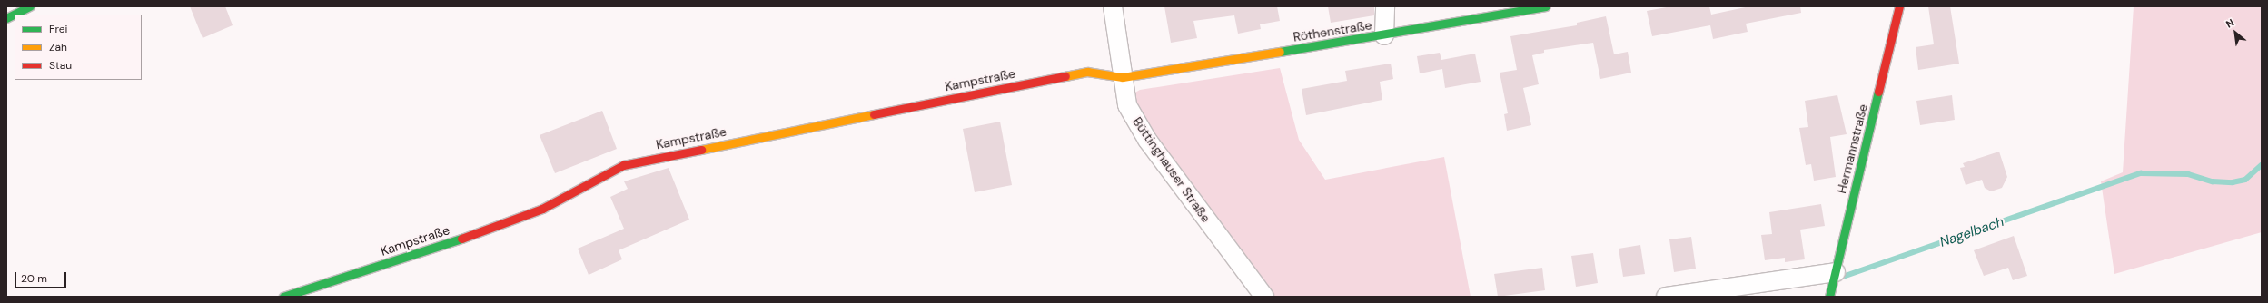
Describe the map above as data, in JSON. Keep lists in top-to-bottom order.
{
  "streets": {
    "street": [
      "Röthenstraße",
      "Kampstraße",
      "Hermannstraße",
      "Büttinghauser Straße"
    ]
  },
  "crossings": [
    ["Röthenstraße", "Kampstraße"],
    ["Röthenstraße", "Büttinghauser Straße"],
    ["Kampstraße", "Büttinghauser Straße"]
  ],
  "water": ["Nagelbach"],
  "legend": ["Frei", "Zäh", "Stau"],
  "scale_bar": "20 m",
  "north": "top left"
}
